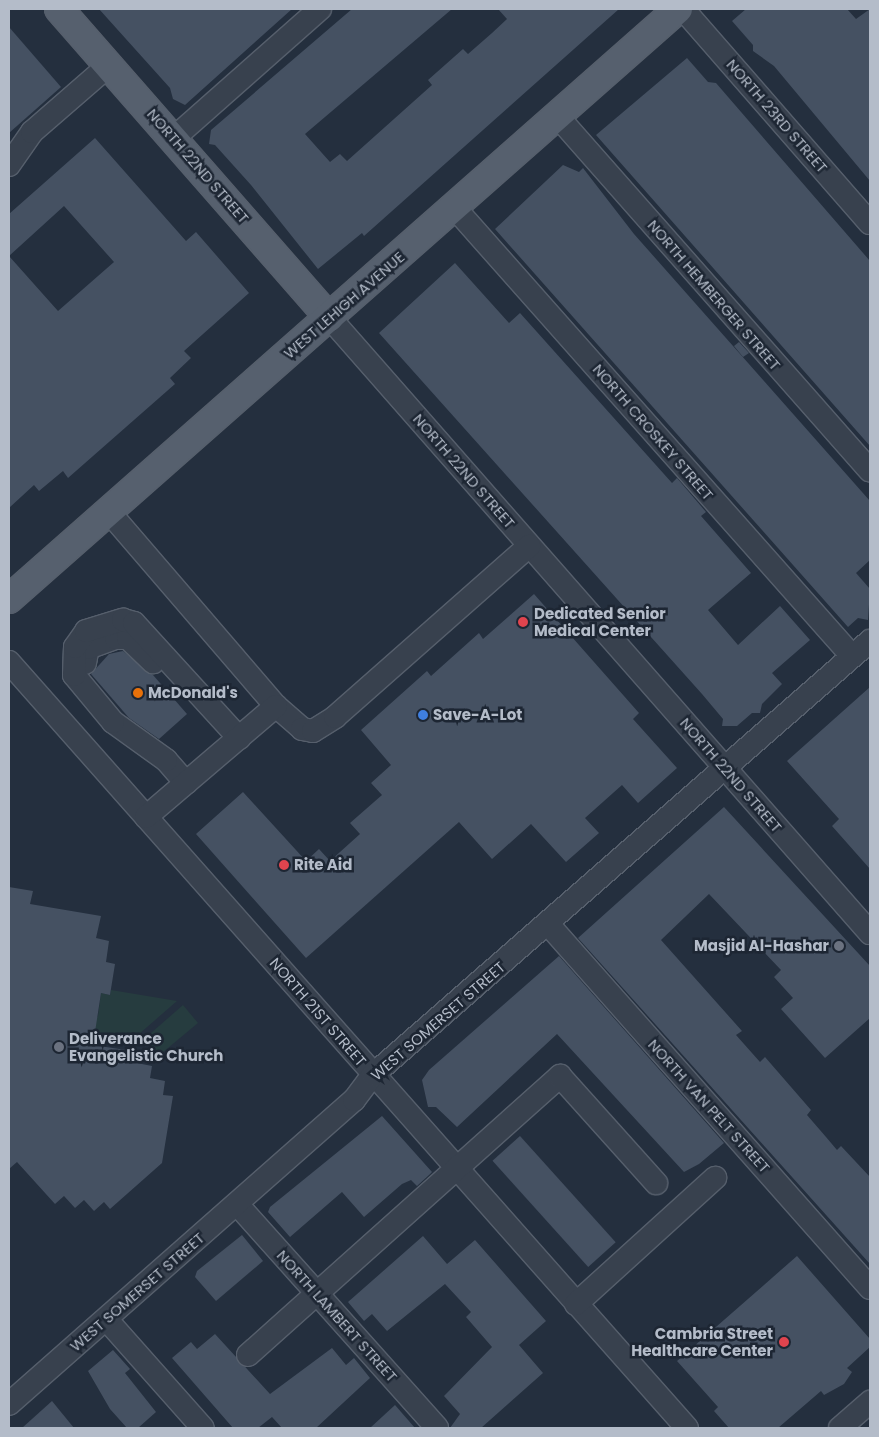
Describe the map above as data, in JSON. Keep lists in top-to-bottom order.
{
  "streets": {
    "main road": ["NORTH 22ND STREET", "WEST LEHIGH AVENUE"],
    "street": [
      "NORTH 23RD STREET",
      "NORTH HEMBERGER STREET",
      "NORTH CROSKEY STREET",
      "NORTH 21ST STREET",
      "WEST SOMERSET STREET",
      "NORTH VAN PELT STREET",
      "NORTH LAMBERT STREET"
    ]
  },
  "crossings": [
    ["NORTH 22ND STREET", "WEST LEHIGH AVENUE"],
    ["NORTH 22ND STREET", "WEST SOMERSET STREET"],
    ["NORTH HEMBERGER STREET", "WEST LEHIGH AVENUE"],
    ["WEST LEHIGH AVENUE", "NORTH CROSKEY STREET"],
    ["NORTH CROSKEY STREET", "WEST SOMERSET STREET"],
    ["NORTH 21ST STREET", "WEST SOMERSET STREET"],
    ["WEST SOMERSET STREET", "NORTH VAN PELT STREET"],
    ["WEST SOMERSET STREET", "NORTH LAMBERT STREET"]
  ],
  "places": [
    "Dedicated Senior Medical Center",
    "McDonald's",
    "Save-A-Lot",
    "Rite Aid",
    "Masjid Al-Hashar",
    "Deliverance Evangelistic Church",
    "Cambria Street Healthcare Center"
  ]
}
